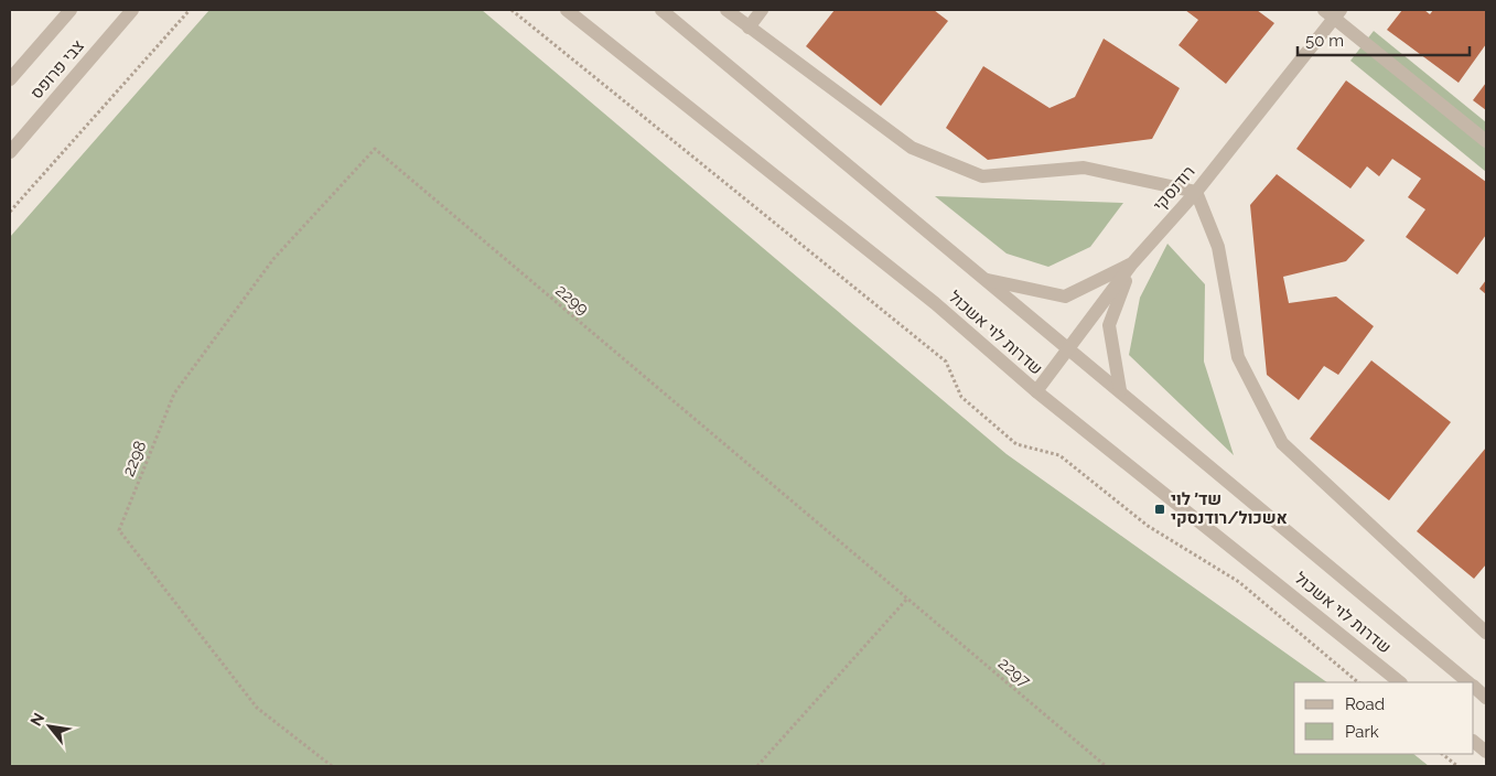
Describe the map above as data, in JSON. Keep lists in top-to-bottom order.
{
  "streets": {
    "street": ["צבי פרופס", "רודנסקי", "שדרות לוי אשכול"],
    "path": ["2299", "2298", "2297"]
  },
  "crossings": [
    ["רודנסקי", "שדרות לוי אשכול"],
    ["2299", "2298"],
    ["2299", "2297"]
  ],
  "places": {
    "transit": ["שד׳ לוי אשכול/רודנסקי"]
  },
  "legend": ["Road", "Park"],
  "scale_bar": "50 m",
  "north": "top left"
}
